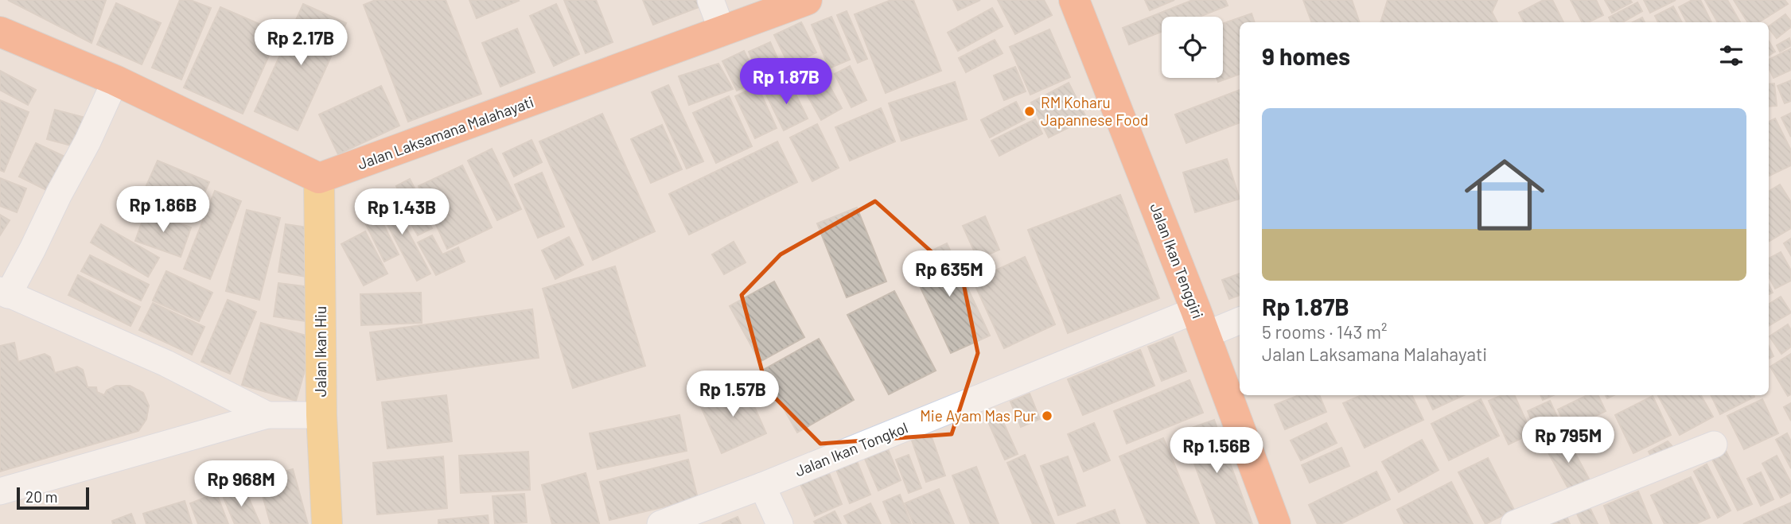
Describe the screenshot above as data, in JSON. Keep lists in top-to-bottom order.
{
  "streets": {
    "highway": ["Jalan Laksamana Malahayati", "Jalan Ikan Tenggiri"],
    "main road": ["Jalan Ikan Hiu"],
    "street": ["Jalan Ikan Tongkol"]
  },
  "crossings": [
    ["Jalan Laksamana Malahayati", "Jalan Ikan Hiu"],
    ["Jalan Ikan Tenggiri", "Jalan Ikan Tongkol"]
  ],
  "places": ["RM Koharu Japannese Food", "Mie Ayam Mas Pur"],
  "scale_bar": "20 m",
  "page": {
    "price": [
      "Rp 2.17B",
      "Rp 1.87B",
      "Rp 1.86B",
      "Rp 1.43B",
      "Rp 635M",
      "Rp 1.57B",
      "Rp 795M",
      "Rp 1.56B",
      "Rp 968M"
    ],
    "heading": "9 homes",
    "list": [
      {
        "name": "Rp 1.87B",
        "note": "5 rooms · 143 m² · Jalan Laksamana Malahayati"
      }
    ],
    "scale": "20 m"
  }
}
